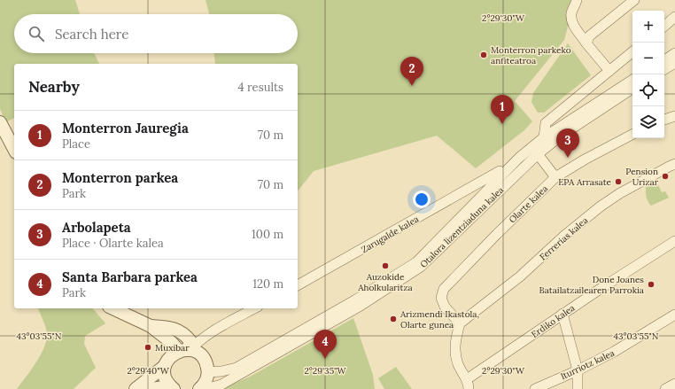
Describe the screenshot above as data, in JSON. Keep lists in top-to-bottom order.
{
  "streets": {
    "street": [
      "Olarte kalea",
      "Otalora lizentziaduna kalea",
      "Zarugalde kalea",
      "Ferrerias kalea",
      "Erdiko kalea",
      "Iturriotz kalea"
    ]
  },
  "crossings": [
    ["Olarte kalea", "Ferrerias kalea"],
    ["Otalora lizentziaduna kalea", "Zarugalde kalea"]
  ],
  "places": [
    "Monterron parkeko anfiteatroa",
    "Pension Urizar",
    "EPA Arrasate",
    "Auzokide Aholkularitza",
    "Done Joanes Batailatzailearen Parrokia",
    "Arizmendi Ikastola, Olarte gunea",
    "Muxibar"
  ],
  "page": {
    "map_buttons": ["+", "−"],
    "search": "Search here",
    "pins": [
      "2",
      "1",
      "3",
      "4"
    ],
    "heading": ["Nearby", "4 results"],
    "list": [
      {
        "mark": "1",
        "name": "Monterron Jauregia",
        "note": "Place",
        "value": "70 m"
      },
      {
        "mark": "2",
        "name": "Monterron parkea",
        "note": "Park",
        "value": "70 m"
      },
      {
        "mark": "3",
        "name": "Arbolapeta",
        "note": "Place · Olarte kalea",
        "value": "100 m"
      },
      {
        "mark": "4",
        "name": "Santa Barbara parkea",
        "note": "Park",
        "value": "120 m"
      }
    ]
  },
  "coordinates": [
    "2°29'30\"W",
    "43°03'55\"N",
    "2°29'40\"W",
    "2°29'35\"W"
  ]
}
